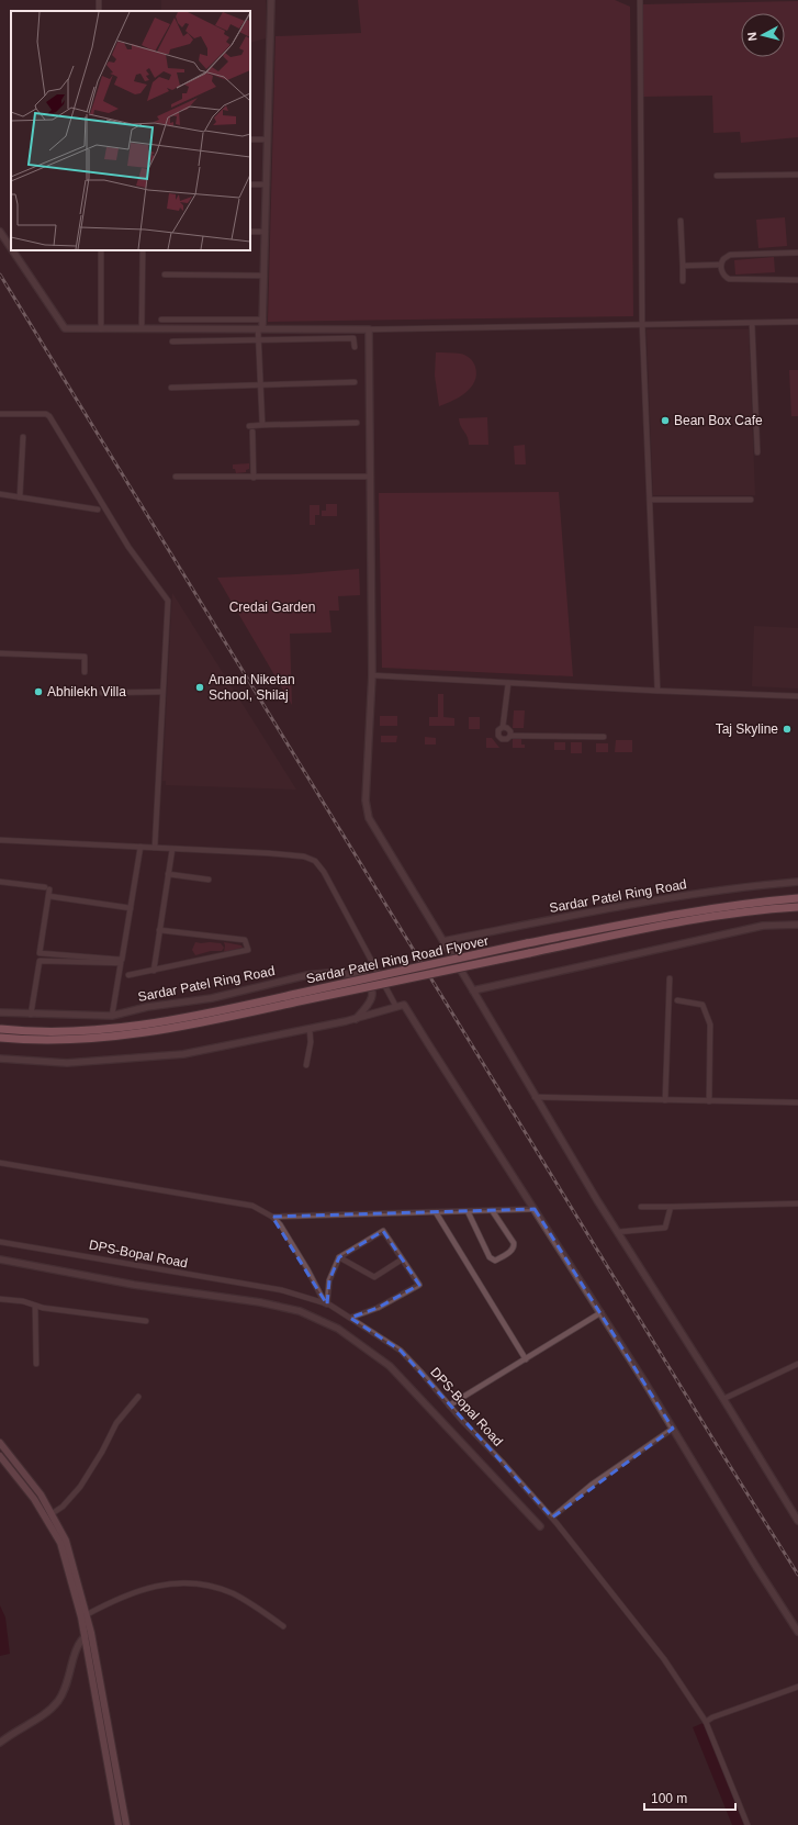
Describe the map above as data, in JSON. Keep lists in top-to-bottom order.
{
  "streets": {
    "highway": ["Sardar Patel Ring Road Flyover"],
    "street": ["Sardar Patel Ring Road", "DPS-Bopal Road"]
  },
  "parks": ["Credai Garden"],
  "places": [
    "Bean Box Cafe",
    "Anand Niketan School, Shilaj",
    "Abhilekh Villa",
    "Taj Skyline"
  ],
  "scale_bar": "100 m",
  "north": "left"
}
